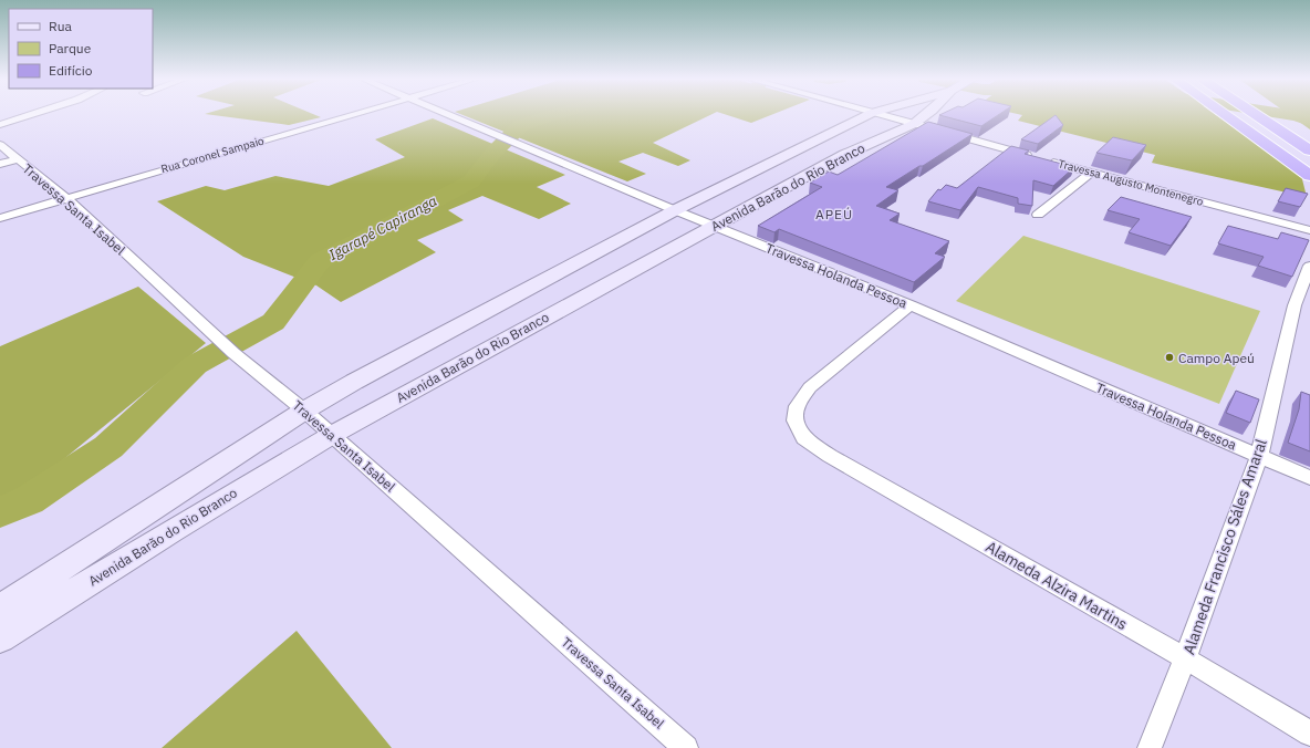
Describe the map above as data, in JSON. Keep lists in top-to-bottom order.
{
  "streets": {
    "main road": ["Avenida Barão do Rio Branco"],
    "street": [
      "Rua Coronel Sampaio",
      "Travessa Augusto Montenegro",
      "Travessa Santa Isabel",
      "Travessa Holanda Pessoa",
      "Alameda Francisco Sáles Amaral",
      "Alameda Alzira Martins"
    ]
  },
  "crossings": [
    ["Rua Coronel Sampaio", "Travessa Santa Isabel"],
    ["Travessa Augusto Montenegro", "Avenida Barão do Rio Branco"],
    ["Avenida Barão do Rio Branco", "Travessa Santa Isabel"],
    ["Avenida Barão do Rio Branco", "Travessa Holanda Pessoa"],
    ["Travessa Holanda Pessoa", "Alameda Francisco Sáles Amaral"],
    ["Travessa Holanda Pessoa", "Alameda Alzira Martins"],
    ["Alameda Francisco Sáles Amaral", "Alameda Alzira Martins"]
  ],
  "districts": ["APEÚ"],
  "water": ["Igarapé Capiranga"],
  "places": ["Campo Apeú"],
  "legend": ["Rua", "Parque", "Edifício"]
}
